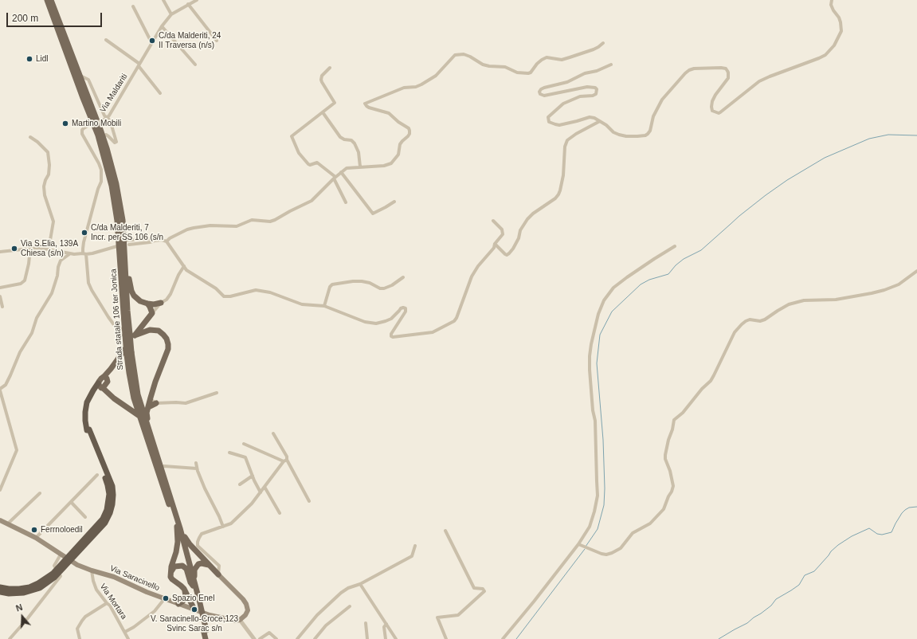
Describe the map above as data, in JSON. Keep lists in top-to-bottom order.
{
  "streets": {
    "main road": ["Strada statale 106 ter Jonica", "Via Saracinello"],
    "street": ["Via Maldariti", "Via Mortara"]
  },
  "crossings": [
    ["Via Saracinello", "Via Mortara"]
  ],
  "places": [
    "C/da Malderiti, 24 II Traversa (n/s)",
    "Lidl",
    "Martino Mobili",
    "C/da Malderiti, 7 Incr. per SS 106 (s/n",
    "Via S.Elia, 139A Chiesa (s/n)",
    "Ferrnoloedil",
    "Spazio Enel",
    "V. Saracinello-Croce,123 Svinc Sarac s/n"
  ],
  "scale_bar": "200 m",
  "north": "top"
}
